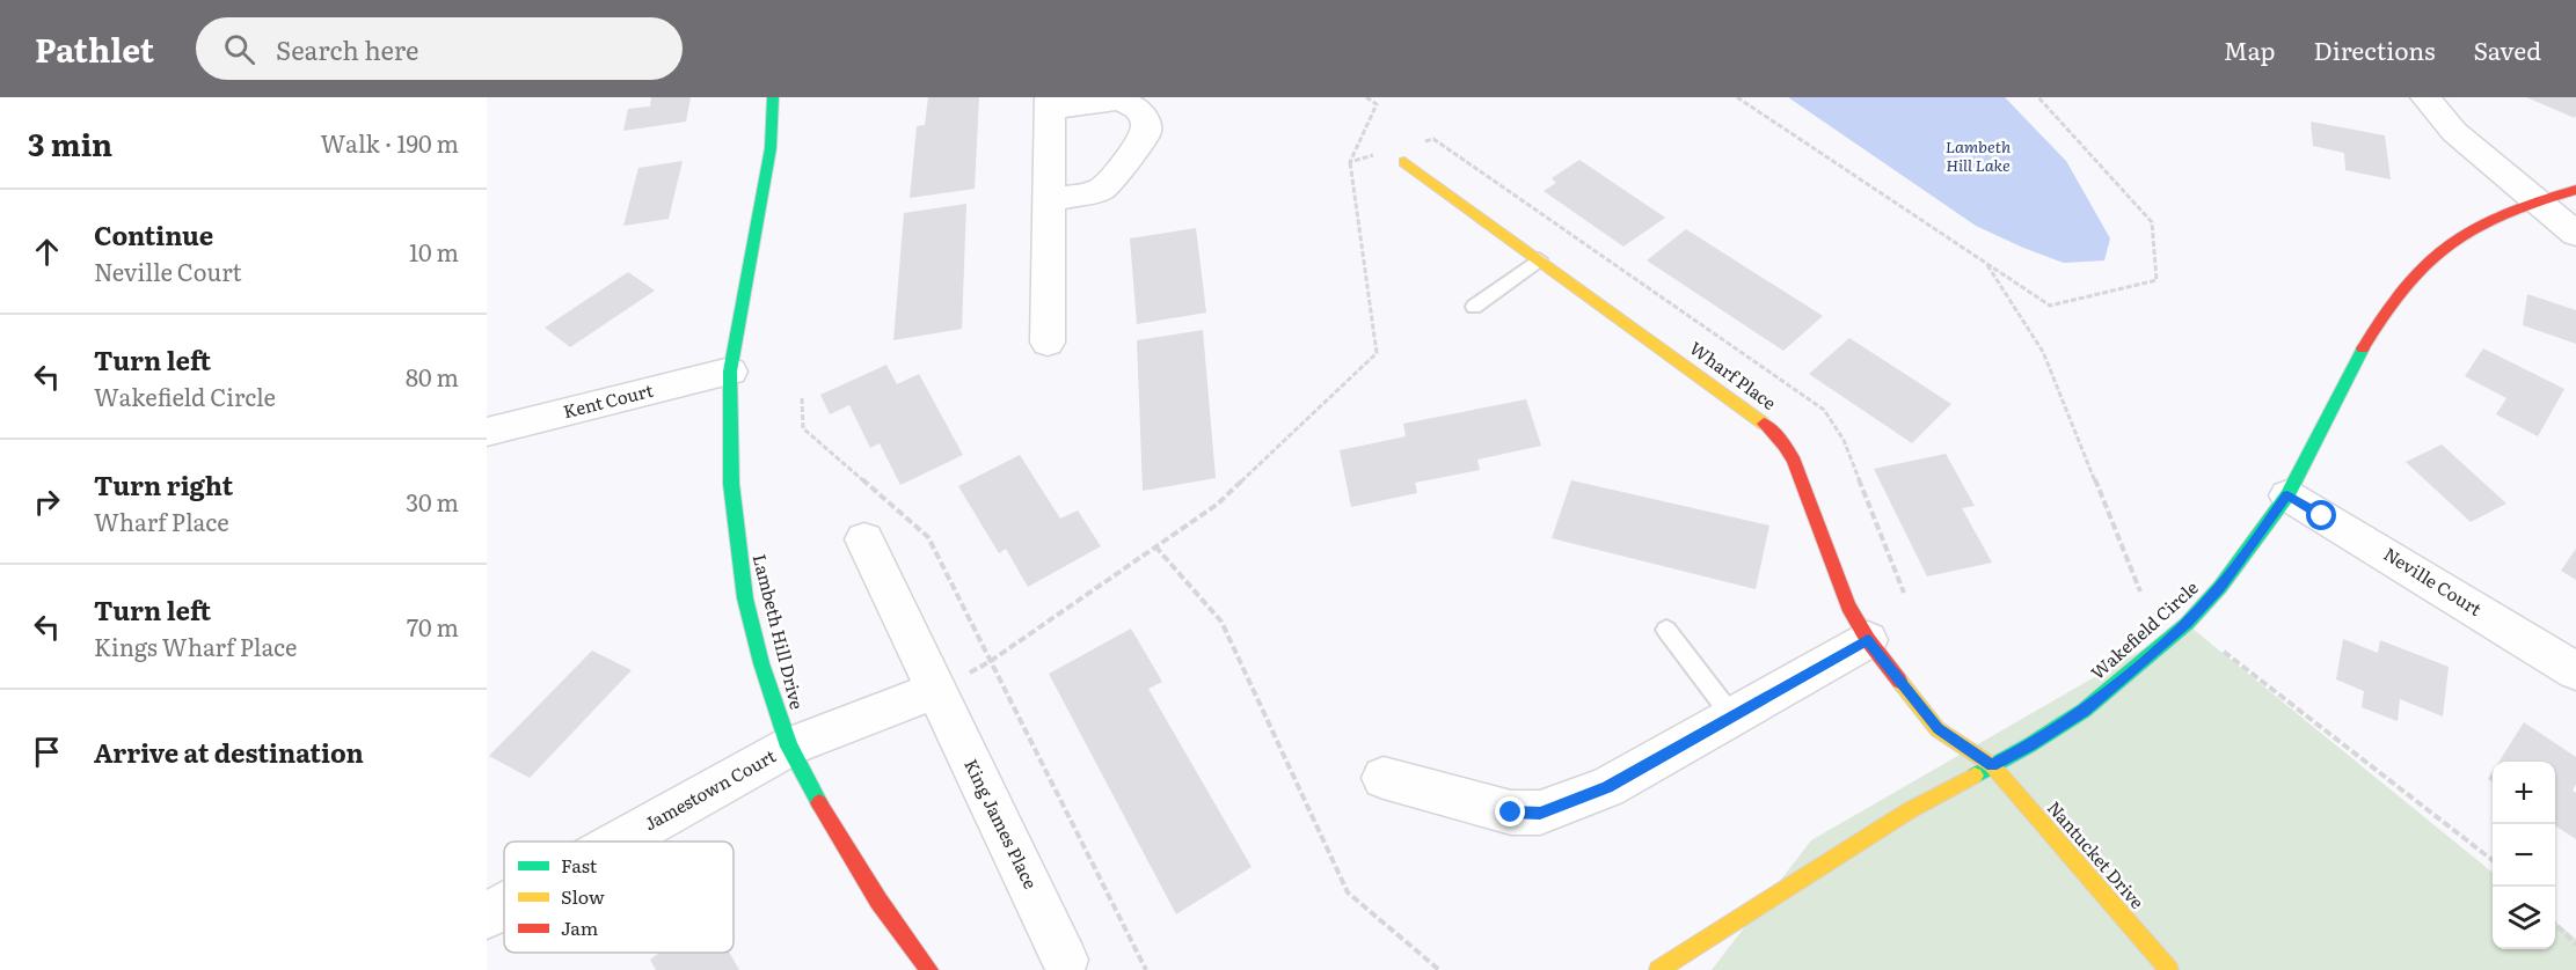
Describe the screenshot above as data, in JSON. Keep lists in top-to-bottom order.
{
  "streets": {
    "street": [
      "Wharf Place",
      "Kent Court",
      "Neville Court",
      "Wakefield Circle",
      "Lambeth Hill Drive",
      "Jamestown Court",
      "King James Place",
      "Nantucket Drive"
    ]
  },
  "crossings": [
    ["Wharf Place", "Wakefield Circle"],
    ["Wharf Place", "Nantucket Drive"],
    ["Kent Court", "Lambeth Hill Drive"],
    ["Neville Court", "Wakefield Circle"],
    ["Wakefield Circle", "Nantucket Drive"],
    ["Lambeth Hill Drive", "Jamestown Court"]
  ],
  "water": ["Lambeth Hill Lake"],
  "legend": ["Fast", "Slow", "Jam"],
  "page": {
    "header": "Pathlet",
    "search": "Search here",
    "nav": ["Map", "Directions", "Saved"],
    "heading": ["3 min", "Walk · 190 m"],
    "list": [
      ["Continue", "Neville Court", "10 m"],
      ["Turn left", "Wakefield Circle", "80 m"],
      ["Turn right", "Wharf Place", "30 m"],
      ["Turn left", "Kings Wharf Place", "70 m"],
      "Arrive at destination"
    ],
    "map_buttons": ["+", "−"]
  }
}
